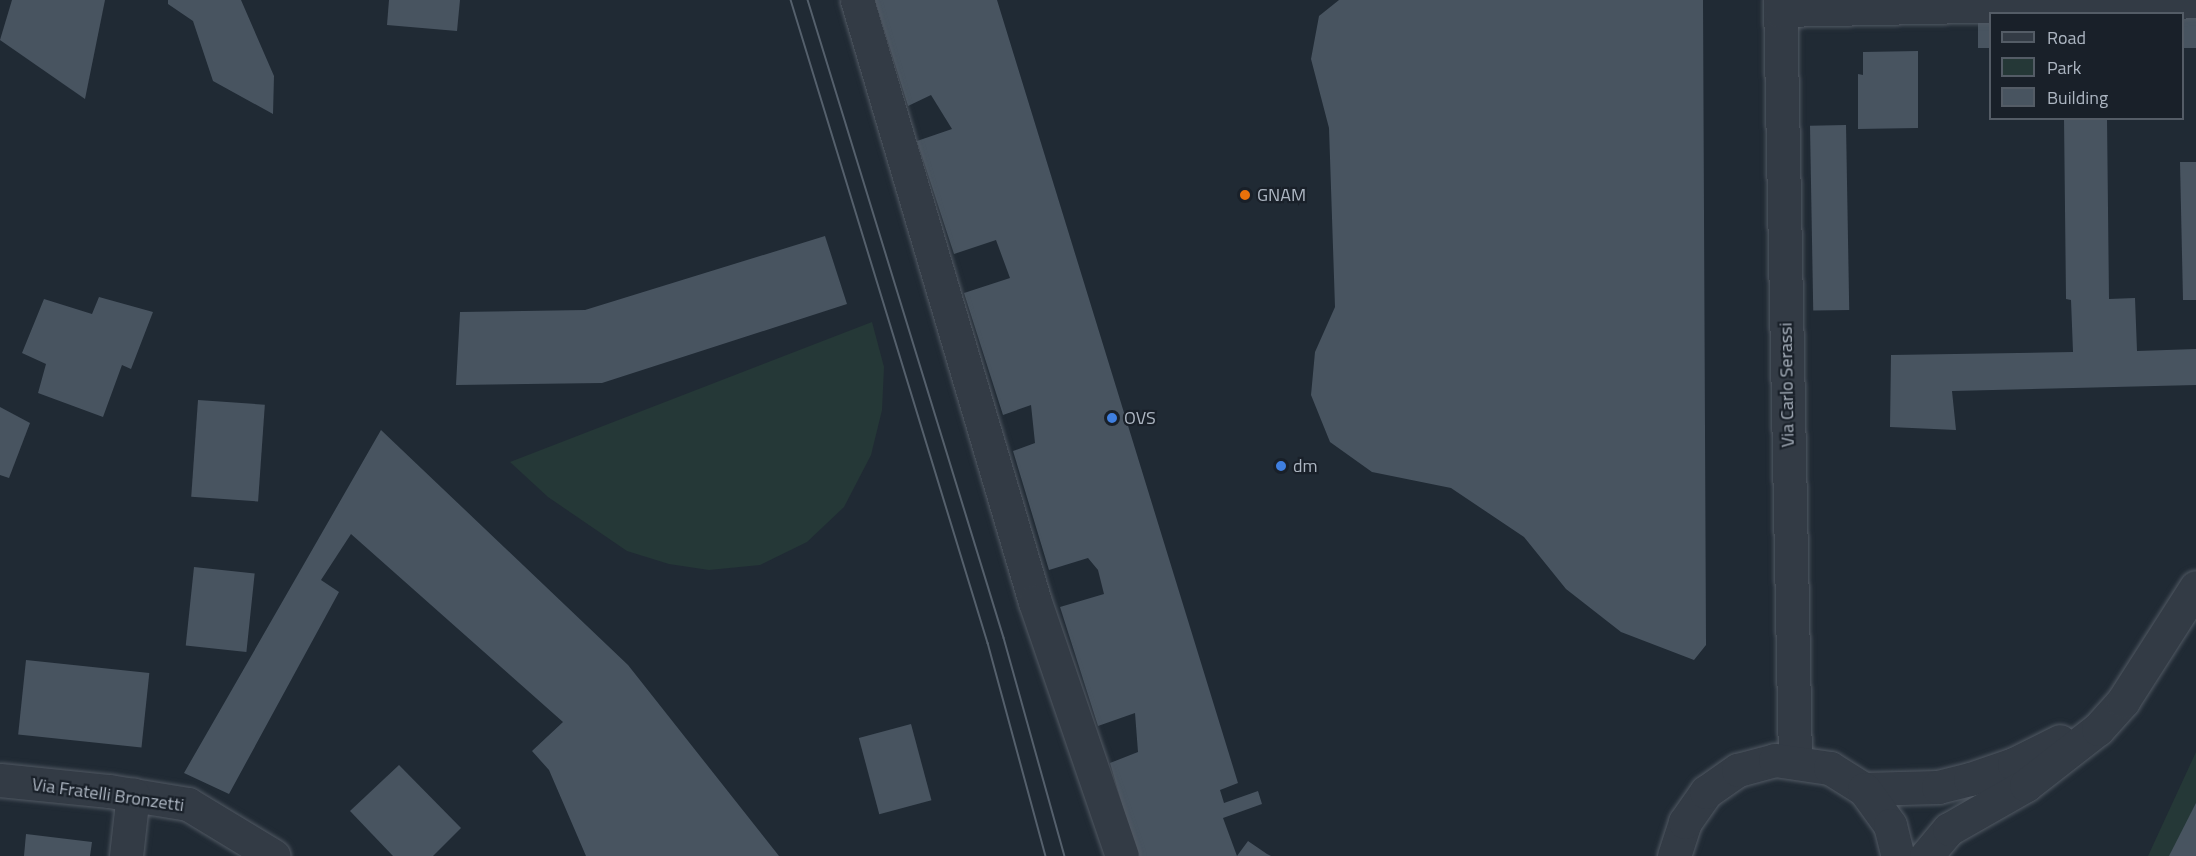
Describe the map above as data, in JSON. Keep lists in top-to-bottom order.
{
  "streets": {
    "street": ["Via Carlo Serassi", "Via Fratelli Bronzetti"]
  },
  "places": ["GNAM", "OVS", "dm"],
  "legend": ["Road", "Park", "Building"]
}
